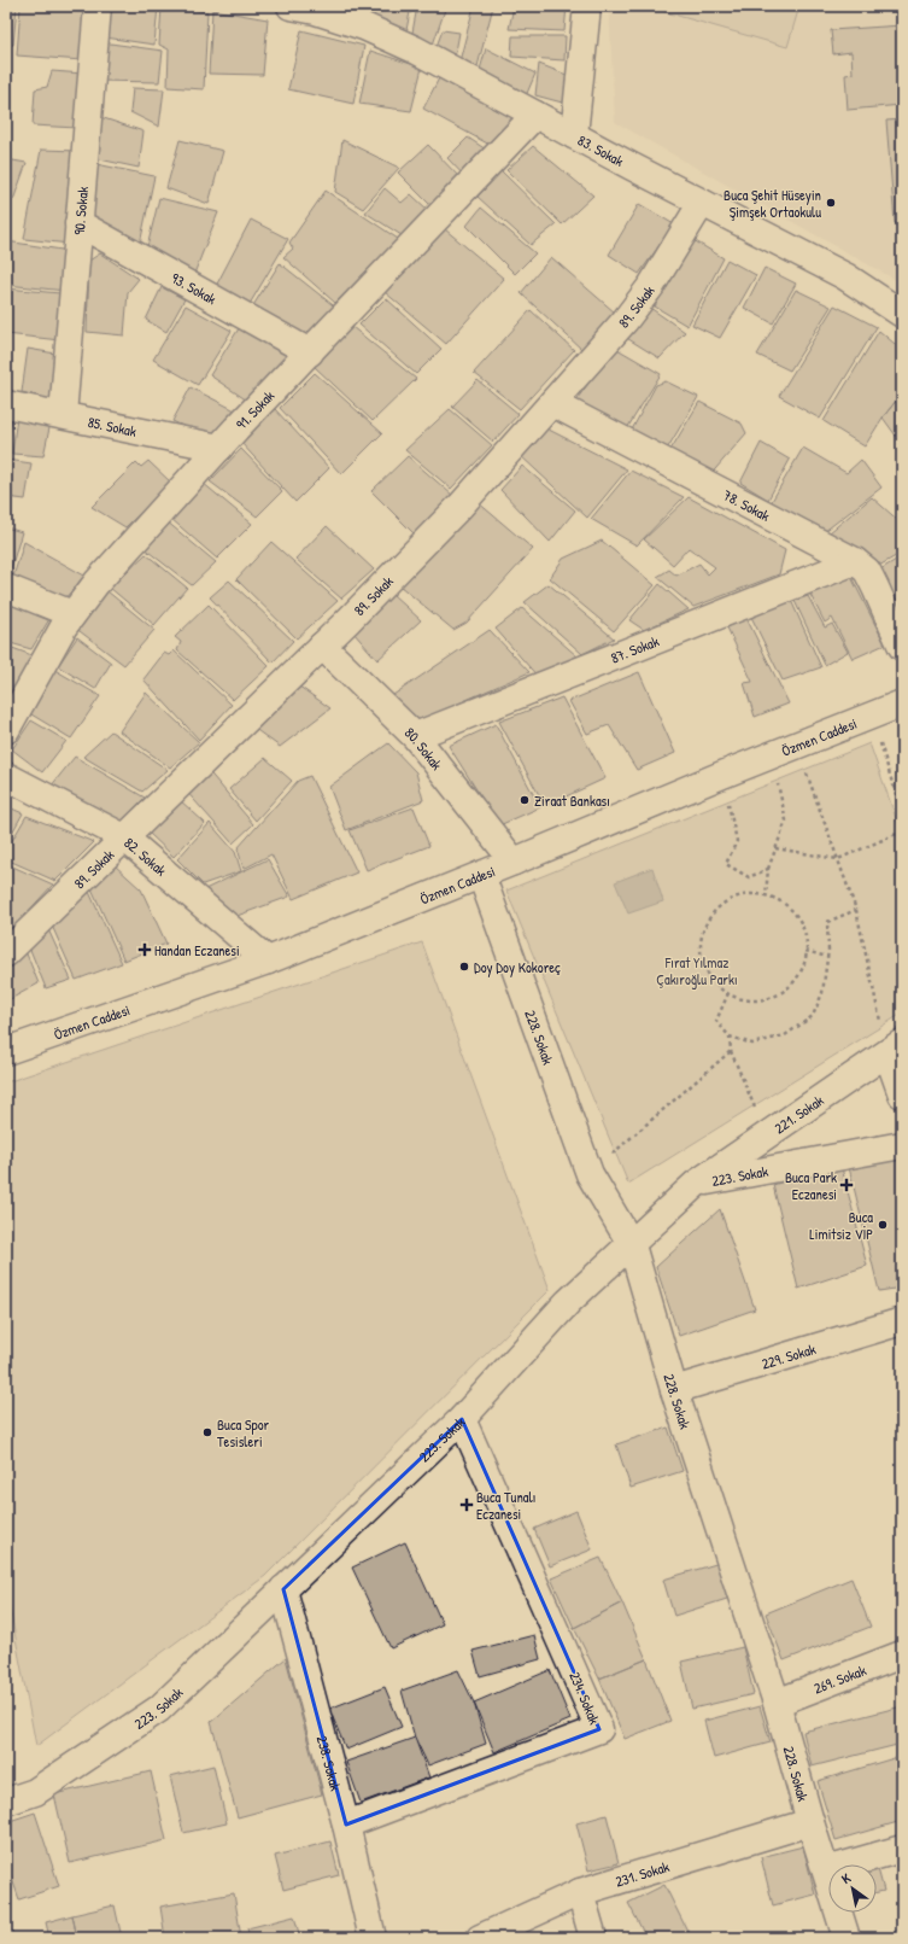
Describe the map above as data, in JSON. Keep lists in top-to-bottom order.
{
  "streets": {
    "street": [
      "83. Sokak",
      "90. Sokak",
      "93. Sokak",
      "89. Sokak",
      "91. Sokak",
      "85. Sokak",
      "78. Sokak",
      "87. Sokak",
      "Özmen Caddesi",
      "80. Sokak",
      "82. Sokak",
      "228. Sokak",
      "221. Sokak",
      "223. Sokak",
      "229. Sokak",
      "269. Sokak",
      "234. Sokak",
      "238. Sokak",
      "231. Sokak"
    ]
  },
  "crossings": [
    ["83. Sokak", "89. Sokak"],
    ["83. Sokak", "91. Sokak"],
    ["90. Sokak", "93. Sokak"],
    ["90. Sokak", "85. Sokak"],
    ["93. Sokak", "91. Sokak"],
    ["89. Sokak", "78. Sokak"],
    ["89. Sokak", "80. Sokak"],
    ["89. Sokak", "82. Sokak"],
    ["91. Sokak", "85. Sokak"],
    ["78. Sokak", "87. Sokak"],
    ["87. Sokak", "80. Sokak"],
    ["Özmen Caddesi", "80. Sokak"],
    ["Özmen Caddesi", "82. Sokak"],
    ["Özmen Caddesi", "228. Sokak"],
    ["228. Sokak", "223. Sokak"],
    ["228. Sokak", "229. Sokak"],
    ["228. Sokak", "269. Sokak"],
    ["228. Sokak", "231. Sokak"],
    ["221. Sokak", "223. Sokak"],
    ["223. Sokak", "234. Sokak"],
    ["223. Sokak", "238. Sokak"],
    ["234. Sokak", "238. Sokak"]
  ],
  "parks": ["Fırat Yılmaz Çakıroğlu Parkı"],
  "places": {
    "other": [
      "Buca Şehit Hüseyin Şimşek Ortaokulu",
      "Ziraat Bankası",
      "Doy Doy Kokoreç",
      "Buca Limitsiz VİP",
      "Buca Spor Tesisleri"
    ],
    "health": ["Handan Eczanesi", "Buca Park Eczanesi", "Buca Tunalı Eczanesi"]
  },
  "north": "top left"
}
